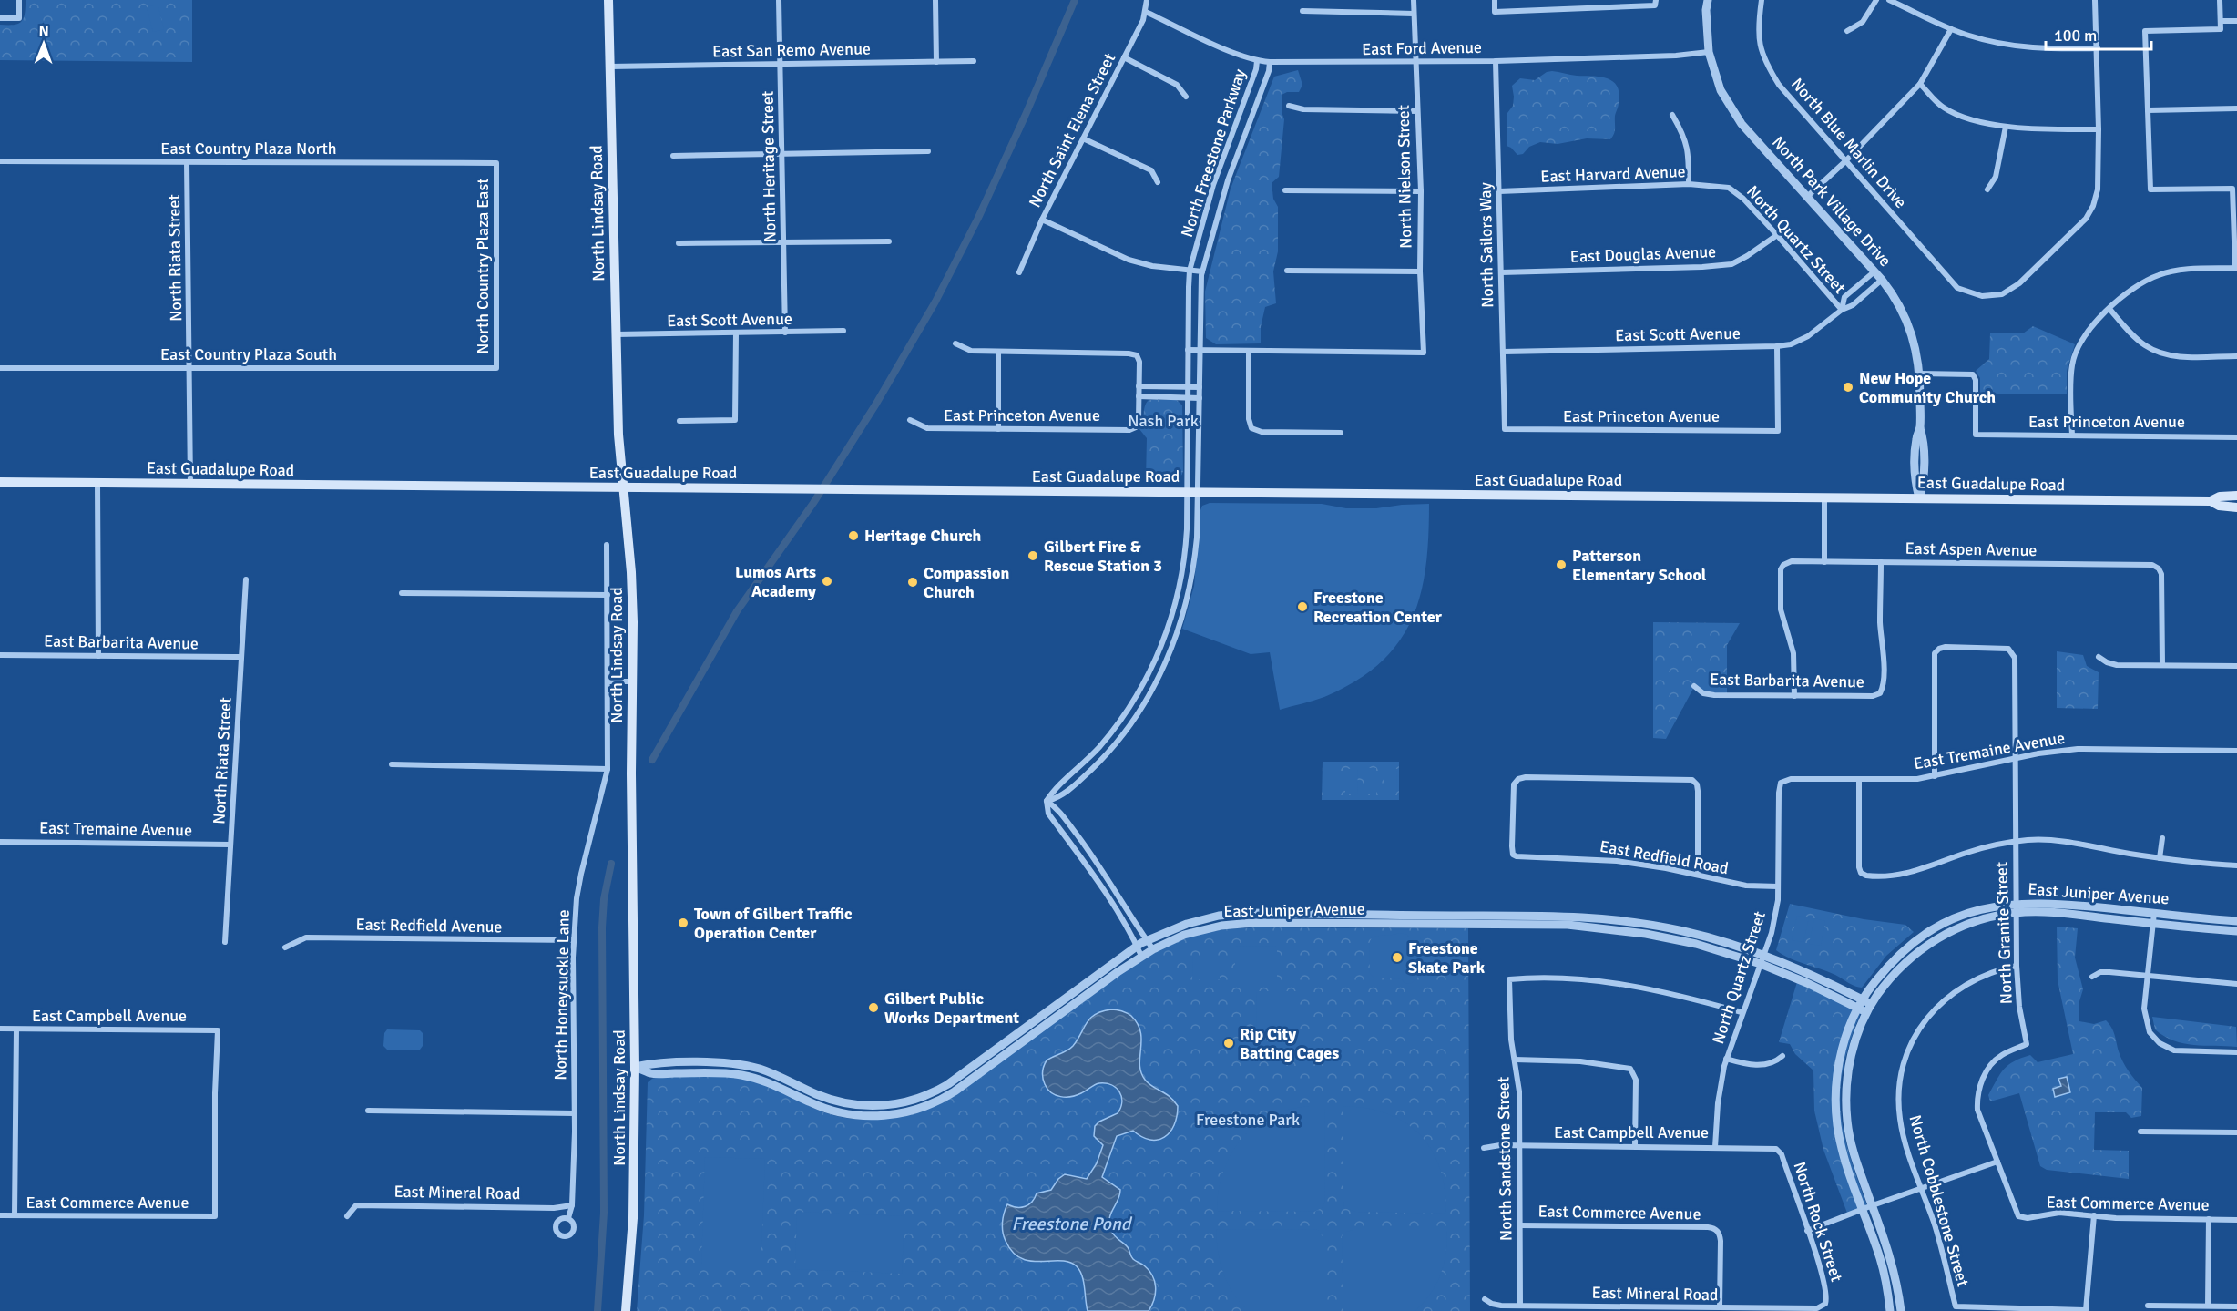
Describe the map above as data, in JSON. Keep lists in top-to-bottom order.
{
  "streets": {
    "main road": ["North Lindsay Road", "East Guadalupe Road"],
    "street": [
      "East Ford Avenue",
      "East San Remo Avenue",
      "North Saint Elena Street",
      "North Blue Marlin Drive",
      "East Country Plaza North",
      "North Freestone Parkway",
      "North Heritage Street",
      "East Harvard Avenue",
      "North Nielson Street",
      "North Park Village Drive",
      "North Quartz Street",
      "North Sailors Way",
      "East Douglas Avenue",
      "North Riata Street",
      "North Country Plaza East",
      "East Scott Avenue",
      "East Country Plaza South",
      "East Princeton Avenue",
      "East Aspen Avenue",
      "East Barbarita Avenue",
      "East Tremaine Avenue",
      "East Redfield Road",
      "East Juniper Avenue",
      "East Redfield Avenue",
      "North Granite Street",
      "North Honeysuckle Lane",
      "East Campbell Avenue",
      "North Sandstone Street",
      "East Mineral Road",
      "North Cobblestone Street",
      "East Commerce Avenue",
      "North Rock Street"
    ]
  },
  "crossings": [
    ["East Ford Avenue", "North Saint Elena Street"],
    ["East Ford Avenue", "North Freestone Parkway"],
    ["East Ford Avenue", "North Nielson Street"],
    ["East Ford Avenue", "North Park Village Drive"],
    ["East Ford Avenue", "North Sailors Way"],
    ["East San Remo Avenue", "North Heritage Street"],
    ["East San Remo Avenue", "North Lindsay Road"],
    ["East Country Plaza North", "North Riata Street"],
    ["East Country Plaza North", "North Country Plaza East"],
    ["North Freestone Parkway", "East Guadalupe Road"],
    ["North Heritage Street", "East Scott Avenue"],
    ["East Harvard Avenue", "North Quartz Street"],
    ["East Harvard Avenue", "North Sailors Way"],
    ["North Park Village Drive", "East Scott Avenue"],
    ["North Park Village Drive", "East Princeton Avenue"],
    ["North Park Village Drive", "East Guadalupe Road"],
    ["North Lindsay Road", "East Scott Avenue"],
    ["North Lindsay Road", "East Guadalupe Road"],
    ["North Lindsay Road", "East Juniper Avenue"],
    ["North Quartz Street", "East Douglas Avenue"],
    ["North Quartz Street", "East Scott Avenue"],
    ["North Quartz Street", "East Tremaine Avenue"],
    ["North Quartz Street", "East Redfield Road"],
    ["North Quartz Street", "East Juniper Avenue"],
    ["North Quartz Street", "East Campbell Avenue"],
    ["North Quartz Street", "North Sandstone Street"],
    ["North Sailors Way", "East Douglas Avenue"],
    ["North Sailors Way", "East Scott Avenue"],
    ["North Sailors Way", "East Princeton Avenue"],
    ["North Riata Street", "East Country Plaza South"],
    ["North Riata Street", "East Guadalupe Road"],
    ["North Riata Street", "East Barbarita Avenue"],
    ["North Riata Street", "East Tremaine Avenue"],
    ["North Country Plaza East", "East Country Plaza South"],
    ["East Scott Avenue", "East Princeton Avenue"],
    ["East Aspen Avenue", "East Barbarita Avenue"],
    ["East Tremaine Avenue", "North Granite Street"],
    ["East Juniper Avenue", "North Granite Street"],
    ["East Redfield Avenue", "North Honeysuckle Lane"],
    ["North Granite Street", "North Cobblestone Street"],
    ["North Granite Street", "East Commerce Avenue"],
    ["North Honeysuckle Lane", "East Mineral Road"],
    ["East Campbell Avenue", "North Sandstone Street"],
    ["East Campbell Avenue", "East Commerce Avenue"],
    ["East Campbell Avenue", "North Rock Street"],
    ["North Sandstone Street", "East Mineral Road"],
    ["North Sandstone Street", "East Commerce Avenue"],
    ["East Mineral Road", "East Commerce Avenue"],
    ["East Mineral Road", "North Rock Street"],
    ["North Cobblestone Street", "East Commerce Avenue"]
  ],
  "water": ["Freestone Pond"],
  "parks": ["Nash Park", "Freestone Park"],
  "places": [
    "New Hope Community Church",
    "Heritage Church",
    "Gilbert Fire & Rescue Station 3",
    "Patterson Elementary School",
    "Lumos Arts Academy",
    "Compassion Church",
    "Freestone Recreation Center",
    "Town of Gilbert Traffic Operation Center",
    "Freestone Skate Park",
    "Gilbert Public Works Department",
    "Rip City Batting Cages"
  ],
  "scale_bar": "100 m",
  "north": "top"
}
